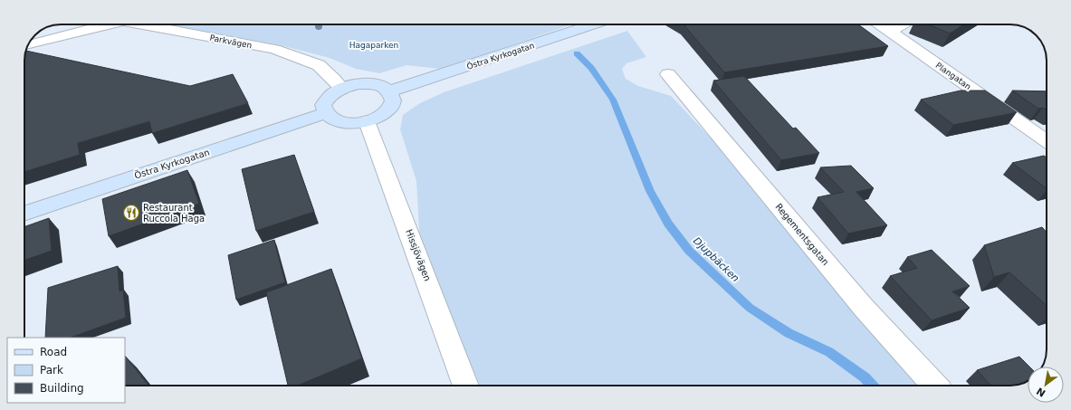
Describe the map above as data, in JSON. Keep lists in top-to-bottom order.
{
  "streets": {
    "street": [
      "Parkvägen",
      "Östra Kyrkogatan",
      "Plangatan",
      "Regementsgatan",
      "Hissjövägen"
    ]
  },
  "water": ["Djupbäcken"],
  "parks": ["Hagaparken"],
  "places": {
    "restaurant": ["Restaurant Ruccola Haga"]
  },
  "legend": ["Road", "Park", "Building"],
  "north": "bottom left"
}
